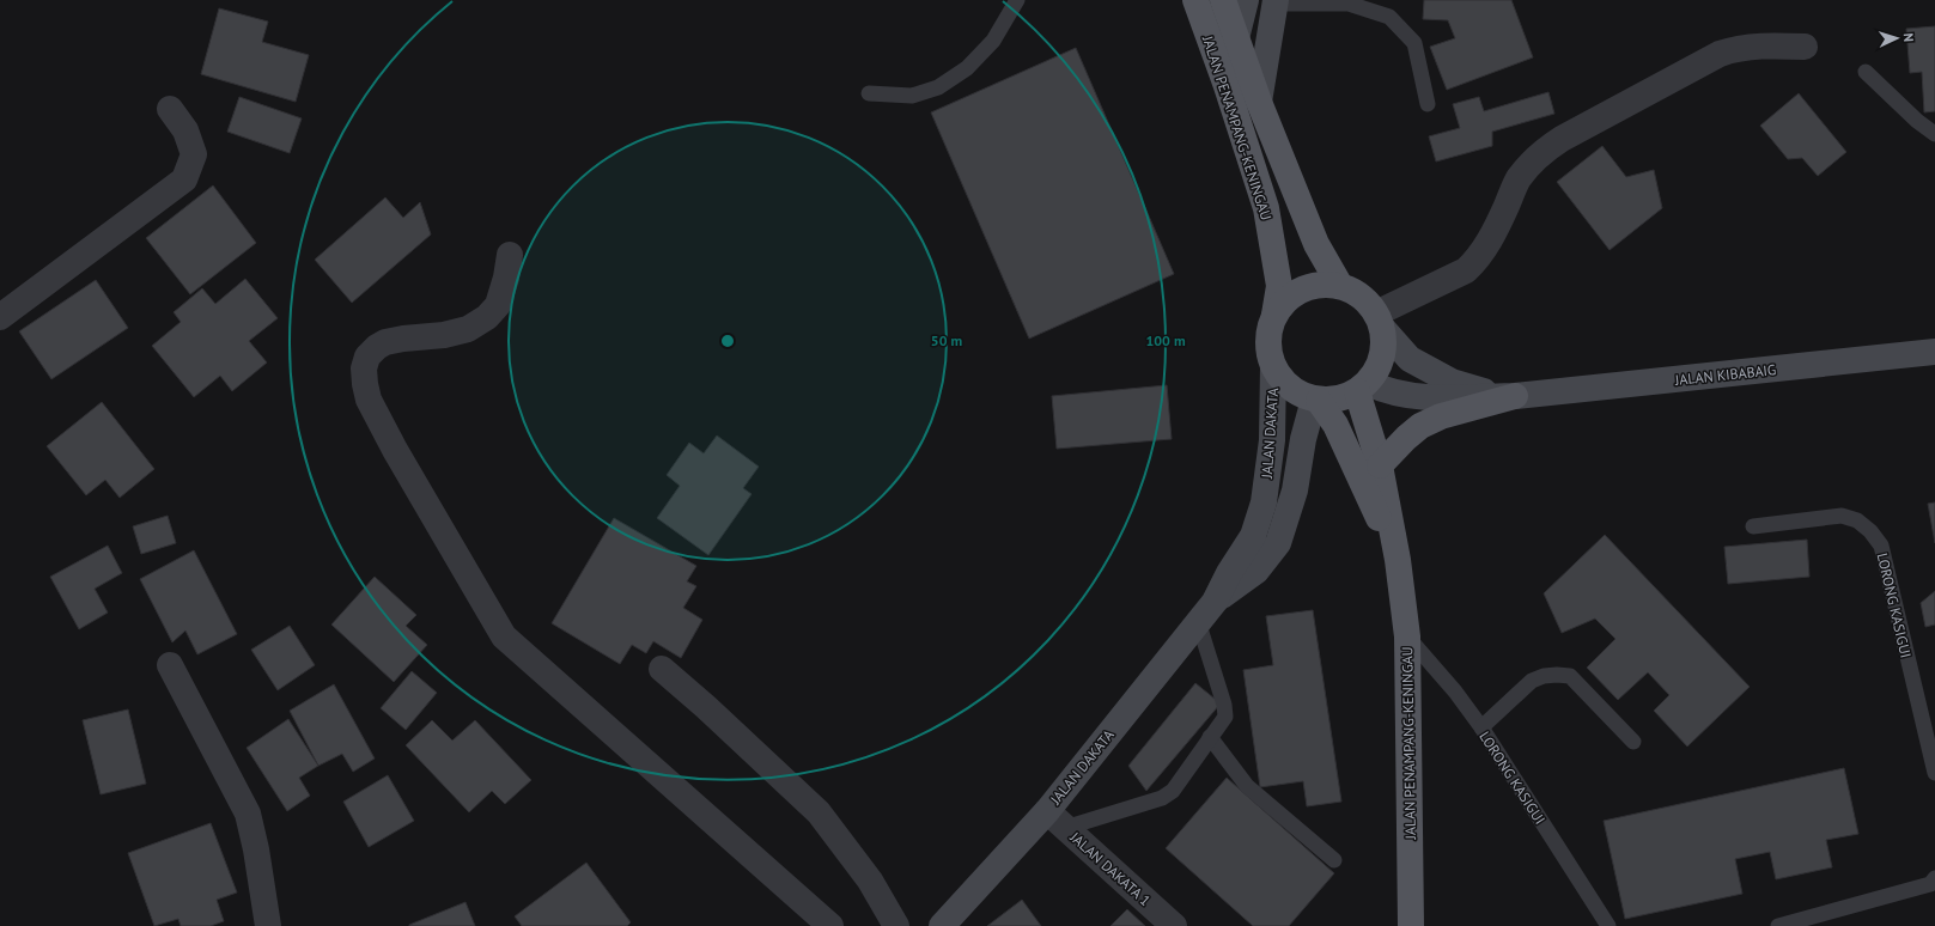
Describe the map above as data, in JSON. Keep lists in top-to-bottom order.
{
  "streets": {
    "main road": ["JALAN PENAMPANG-KENINGAU"],
    "street": ["JALAN KIBABAIG", "JALAN DAKATA", "JALAN DAKATA 1"],
    "lane": ["LORONG KASIGUI"]
  },
  "crossings": [
    ["JALAN PENAMPANG-KENINGAU", "JALAN KIBABAIG"],
    ["JALAN PENAMPANG-KENINGAU", "JALAN DAKATA"],
    ["JALAN PENAMPANG-KENINGAU", "LORONG KASIGUI"],
    ["JALAN KIBABAIG", "JALAN DAKATA"],
    ["JALAN DAKATA", "JALAN DAKATA 1"]
  ],
  "north": "right",
  "rings": ["50 m", "100 m"]
}
